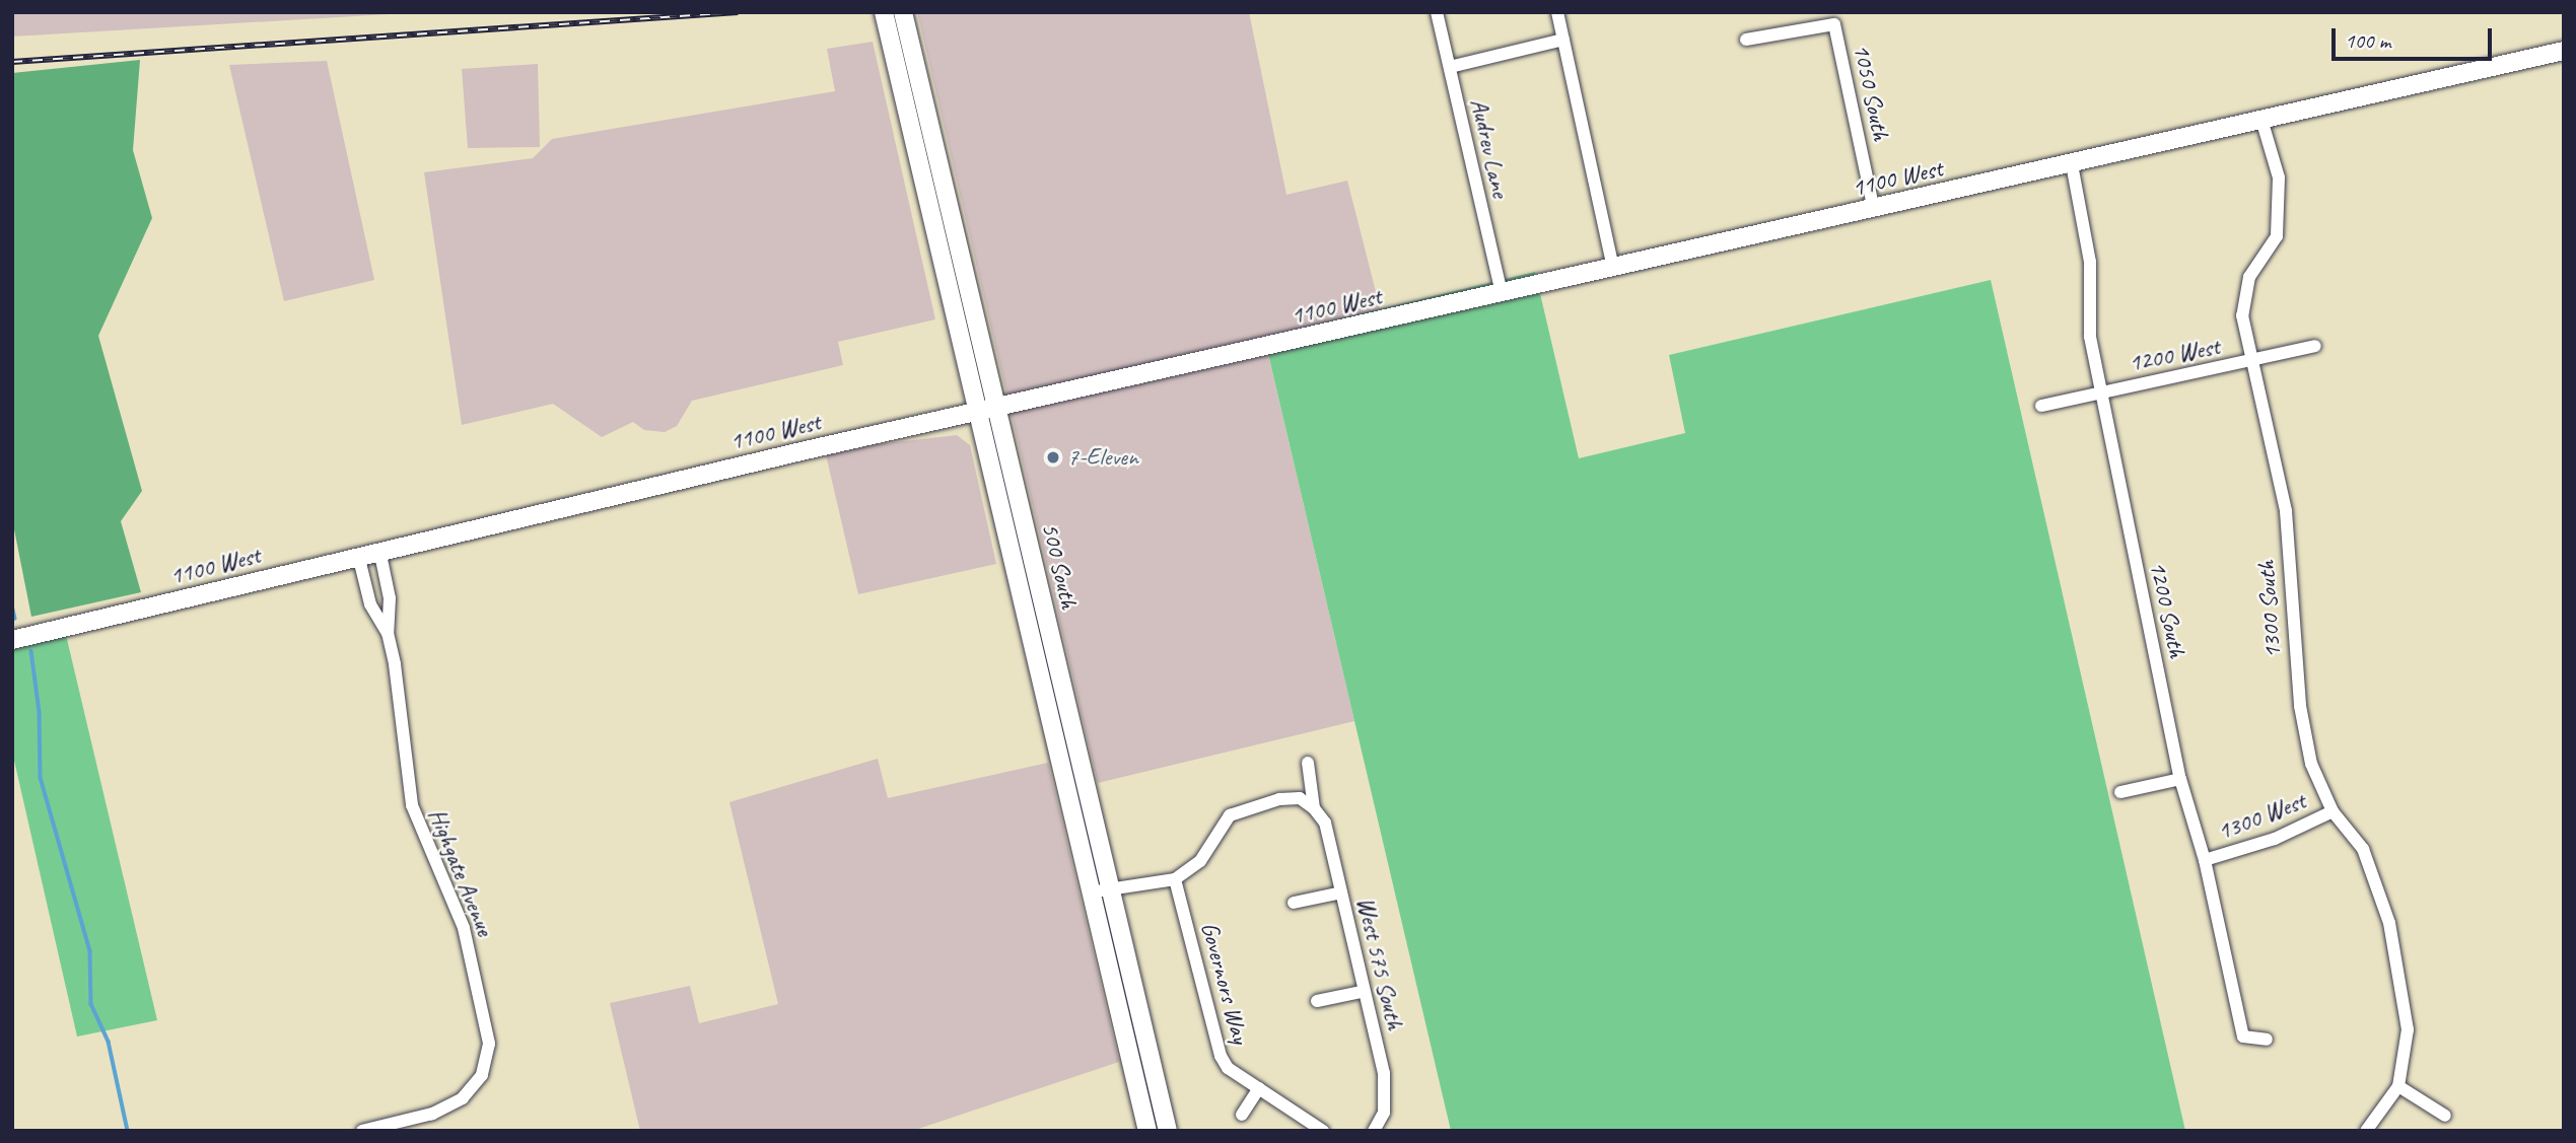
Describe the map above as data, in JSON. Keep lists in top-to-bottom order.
{
  "streets": {
    "street": [
      "1050 South",
      "Audrev Lane",
      "1100 West",
      "1200 West",
      "500 South",
      "1200 South",
      "1300 South",
      "1300 West",
      "Highgate Avenue",
      "West 575 South",
      "Governors Way"
    ]
  },
  "crossings": [
    ["1050 South", "1100 West"],
    ["Audrev Lane", "1100 West"],
    ["1100 West", "500 South"],
    ["1100 West", "1200 South"],
    ["1100 West", "1300 South"],
    ["1100 West", "Highgate Avenue"],
    ["1200 West", "1200 South"],
    ["1200 West", "1300 South"],
    ["1200 South", "1300 West"],
    ["1300 South", "1300 West"]
  ],
  "places": ["7-Eleven"],
  "scale_bar": "100 m"
}
